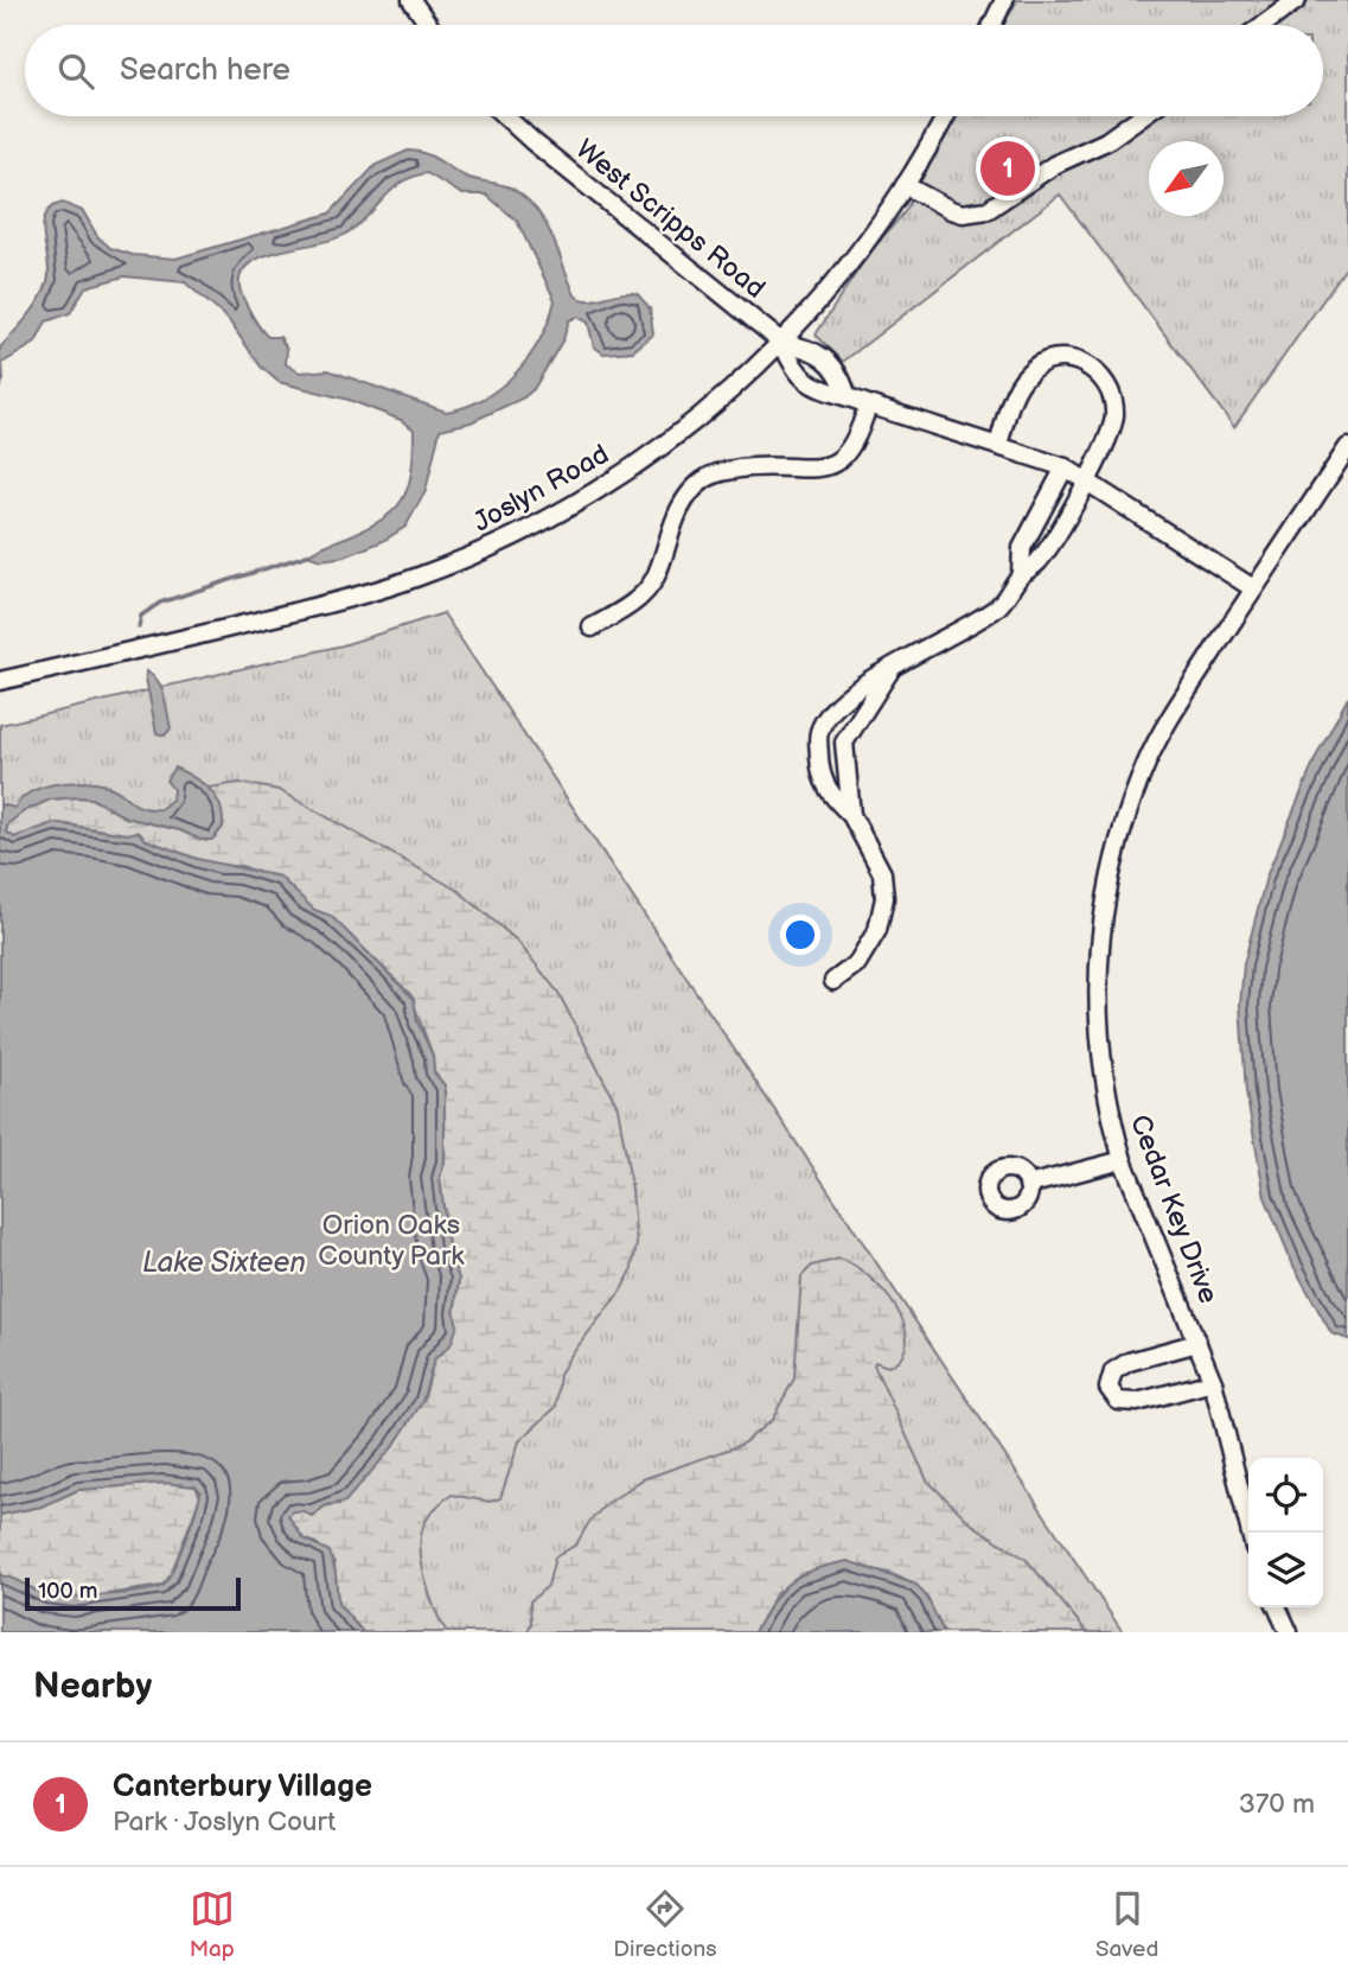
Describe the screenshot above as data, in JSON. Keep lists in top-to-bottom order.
{
  "streets": {
    "street": ["West Scripps Road", "Joslyn Road", "Cedar Key Drive"]
  },
  "crossings": [
    ["West Scripps Road", "Joslyn Road"],
    ["West Scripps Road", "Cedar Key Drive"]
  ],
  "water": ["Lake Sixteen"],
  "parks": ["Orion Oaks County Park"],
  "scale_bar": "100 m",
  "north": "bottom left",
  "page": {
    "search": "Search here",
    "pins": "1",
    "scale": "100 m",
    "heading": "Nearby",
    "list": [
      {
        "mark": "1",
        "name": "Canterbury Village",
        "note": "Park · Joslyn Court",
        "value": "370 m"
      }
    ],
    "nav": ["Map", "Directions", "Saved"]
  }
}
